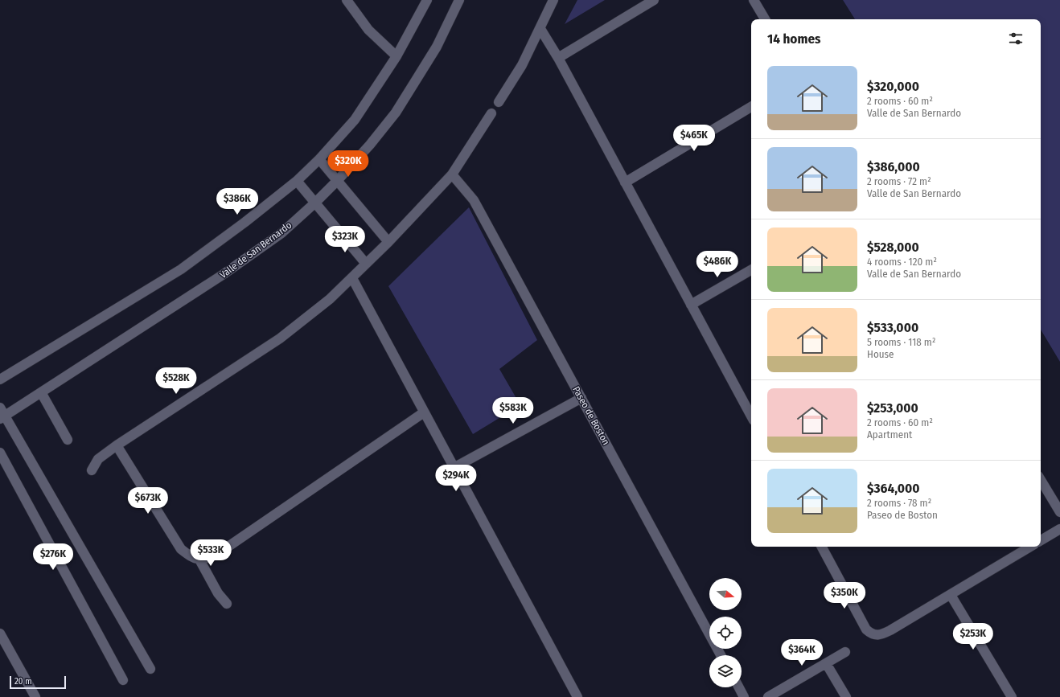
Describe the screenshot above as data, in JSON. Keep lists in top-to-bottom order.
{
  "streets": {
    "street": ["Valle de San Bernardo", "Paseo de Boston"]
  },
  "scale_bar": "20 m",
  "north": "right",
  "page": {
    "heading": "14 homes",
    "list": [
      {
        "name": "$320,000",
        "note": "2 rooms · 60 m² · Valle de San Bernardo"
      },
      {
        "name": "$386,000",
        "note": "2 rooms · 72 m² · Valle de San Bernardo"
      },
      {
        "name": "$528,000",
        "note": "4 rooms · 120 m² · Valle de San Bernardo"
      },
      {
        "name": "$533,000",
        "note": "5 rooms · 118 m² · House"
      },
      {
        "name": "$253,000",
        "note": "2 rooms · 60 m² · Apartment"
      },
      {
        "name": "$364,000",
        "note": "2 rooms · 78 m² · Paseo de Boston"
      }
    ],
    "price": [
      "$465K",
      "$320K",
      "$386K",
      "$323K",
      "$486K",
      "$528K",
      "$583K",
      "$294K",
      "$673K",
      "$533K",
      "$276K",
      "$350K",
      "$253K",
      "$364K"
    ],
    "scale": "20 m"
  }
}
